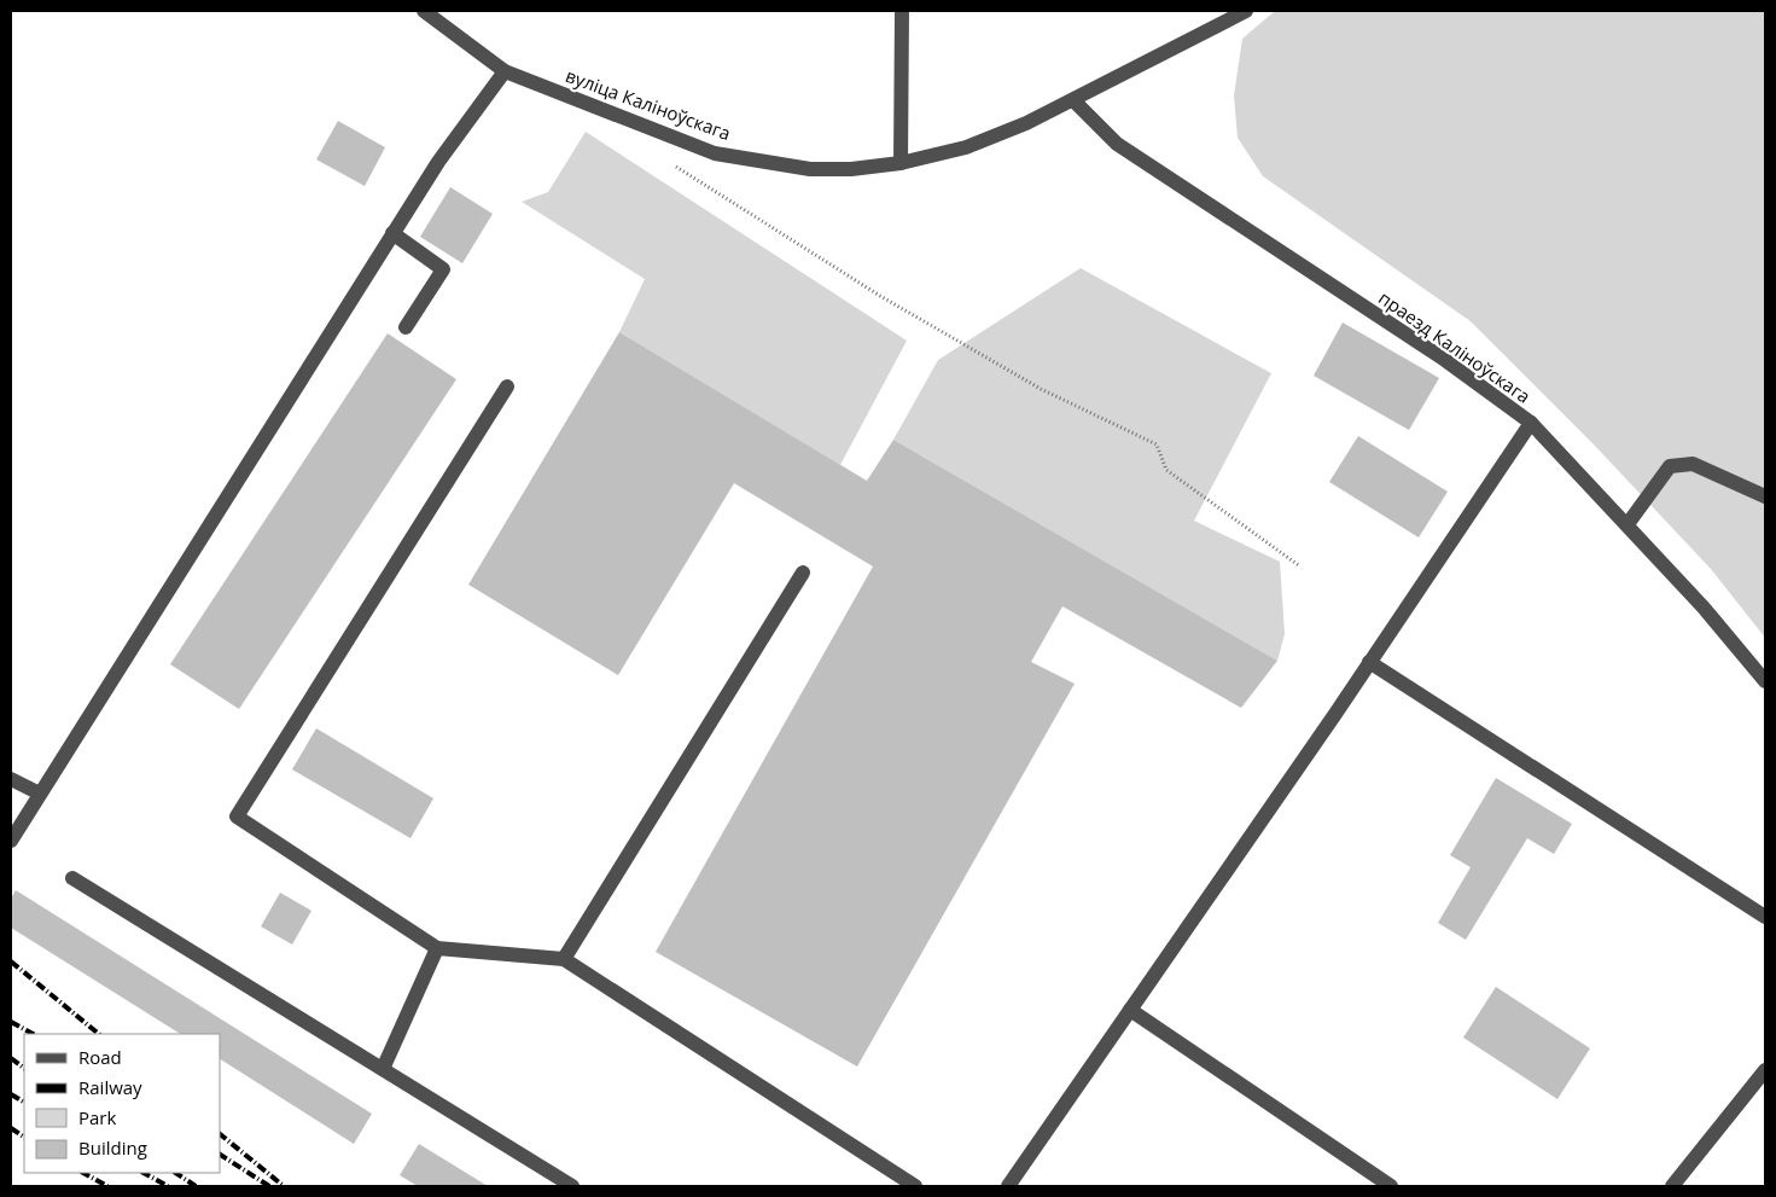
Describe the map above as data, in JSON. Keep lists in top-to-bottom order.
{
  "streets": {
    "street": ["вуліца Каліноўскага", "праезд Каліноўскага"]
  },
  "crossings": [
    ["вуліца Каліноўскага", "праезд Каліноўскага"]
  ],
  "legend": [
    "Road",
    "Railway",
    "Park",
    "Building"
  ]
}
